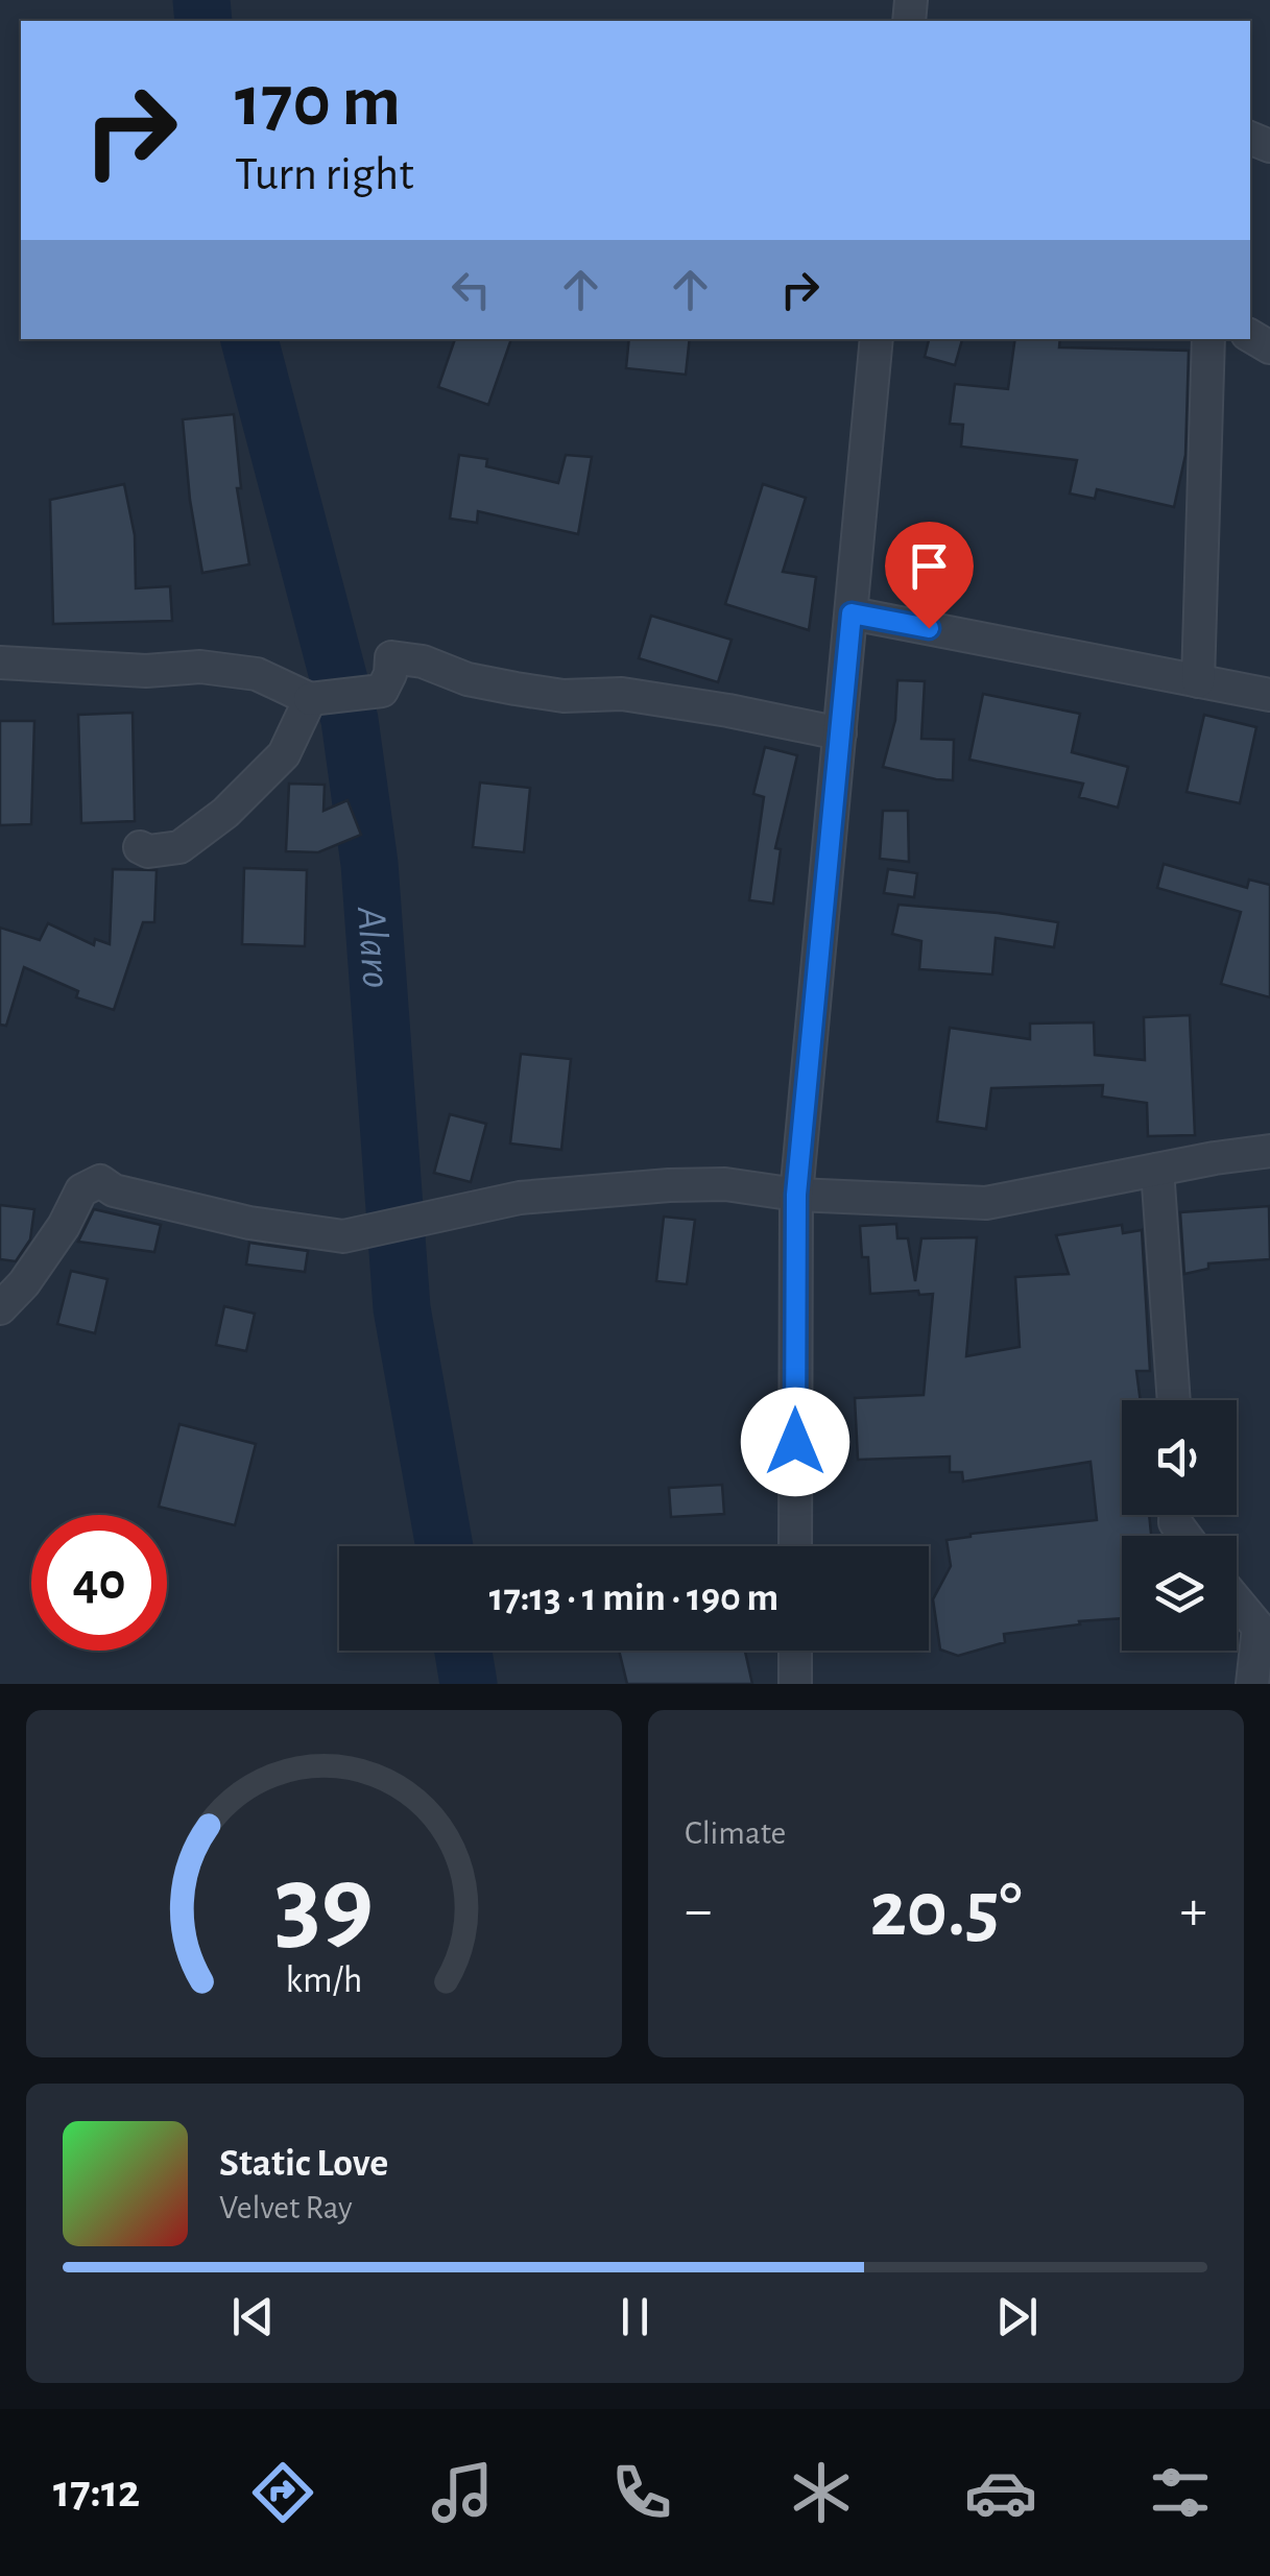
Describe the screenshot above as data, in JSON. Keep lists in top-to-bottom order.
{
  "water": ["Alaro"],
  "page": {
    "turn": ["170 m", "Turn right"],
    "limit": "40",
    "trip": "17:13 · 1 min · 190 m",
    "tile": "Climate",
    "heat": ["−", "20.5°", "+"],
    "song": ["Static Love", "Velvet Ray"],
    "tabs": "17:12",
    "gauge": ["39", "km/h"]
  }
}
